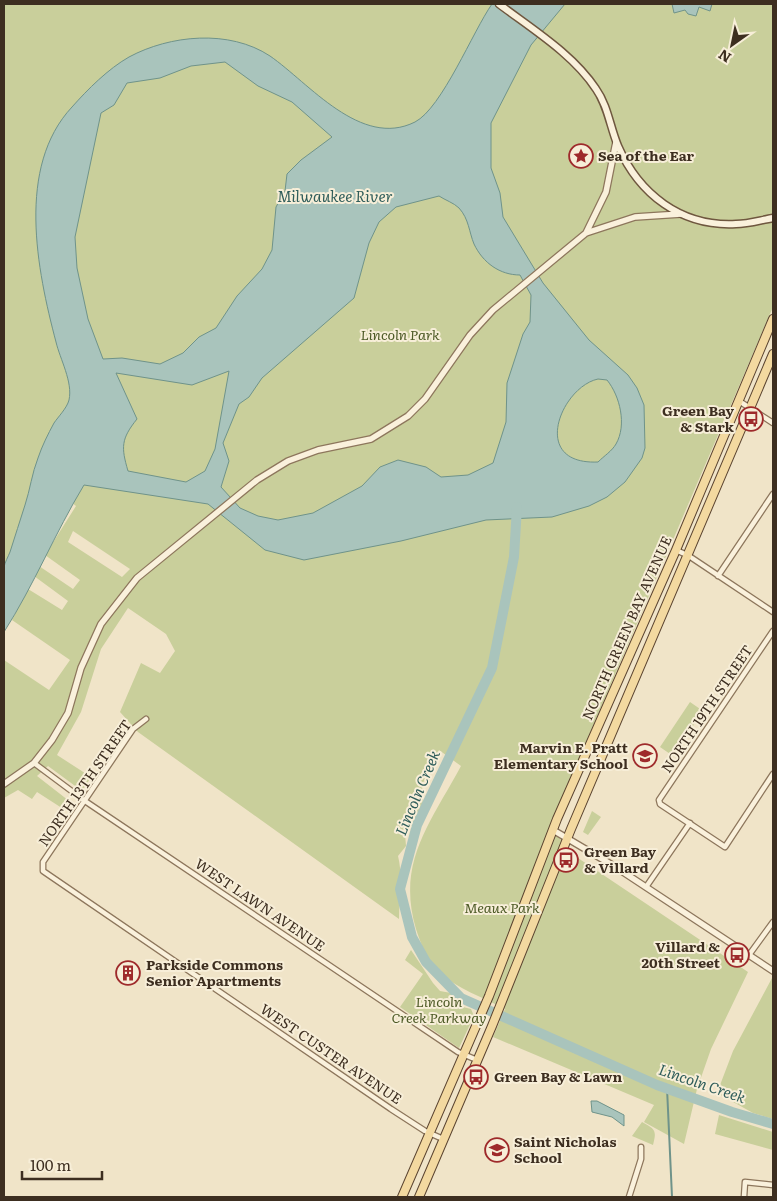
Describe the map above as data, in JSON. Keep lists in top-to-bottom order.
{
  "streets": {
    "main road": ["NORTH GREEN BAY AVENUE"],
    "street": [
      "NORTH 19TH STREET",
      "NORTH 13TH STREET",
      "WEST LAWN AVENUE",
      "WEST CUSTER AVENUE"
    ]
  },
  "crossings": [
    ["NORTH GREEN BAY AVENUE", "WEST LAWN AVENUE"],
    ["NORTH GREEN BAY AVENUE", "WEST CUSTER AVENUE"],
    ["NORTH 13TH STREET", "WEST LAWN AVENUE"],
    ["NORTH 13TH STREET", "WEST CUSTER AVENUE"]
  ],
  "water": ["Milwaukee River", "Lincoln Creek"],
  "parks": ["Lincoln Park", "Meaux Park", "Lincoln Creek Parkway"],
  "places": {
    "place": ["Sea of the Ear"],
    "bus stop": [
      "Green Bay & Stark",
      "Green Bay & Villard",
      "Villard & 20th Street",
      "Green Bay & Lawn"
    ],
    "school or university": ["Marvin E. Pratt Elementary School", "Saint Nicholas School"],
    "building": ["Parkside Commons Senior Apartments"]
  },
  "scale_bar": "100 m",
  "north": "bottom left"
}
